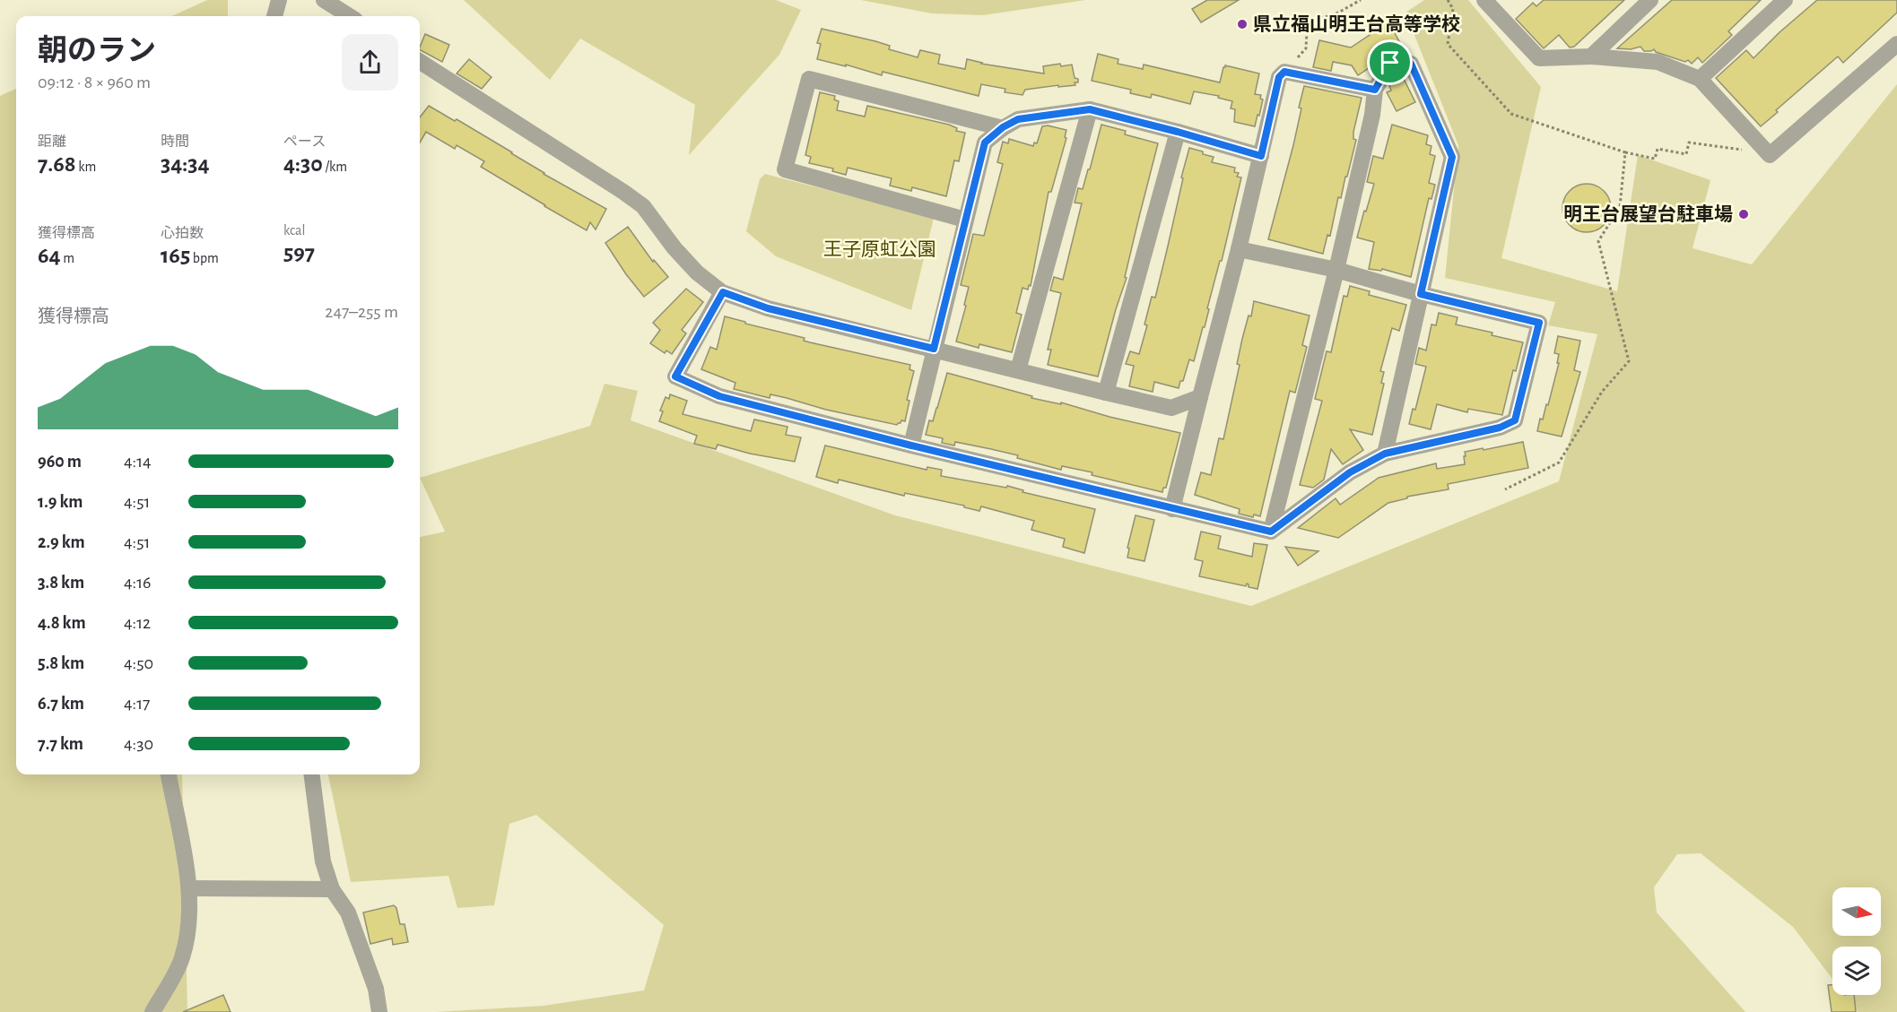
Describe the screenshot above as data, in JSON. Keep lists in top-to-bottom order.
{
  "parks": ["王子原虹公園"],
  "places": ["県立福山明王台高等学校", "明王台展望台駐車場"],
  "north": "right",
  "page": {
    "heading": ["朝のラン", "09:12 · 8 × 960 m"],
    "stats": [
      ["距離", "7.68 km"],
      ["時間", "34:34"],
      ["ペース", "4:30 /km"],
      ["獲得標高", "64 m"],
      ["心拍数", "165 bpm"],
      ["kcal", "597"]
    ],
    "chart": ["獲得標高", "247–255 m"],
    "list": [
      {
        "name": "960 m",
        "note": "4:14"
      },
      {
        "name": "1.9 km",
        "note": "4:51"
      },
      {
        "name": "2.9 km",
        "note": "4:51"
      },
      {
        "name": "3.8 km",
        "note": "4:16"
      },
      {
        "name": "4.8 km",
        "note": "4:12"
      },
      {
        "name": "5.8 km",
        "note": "4:50"
      },
      {
        "name": "6.7 km",
        "note": "4:17"
      },
      {
        "name": "7.7 km",
        "note": "4:30"
      }
    ]
  }
}
